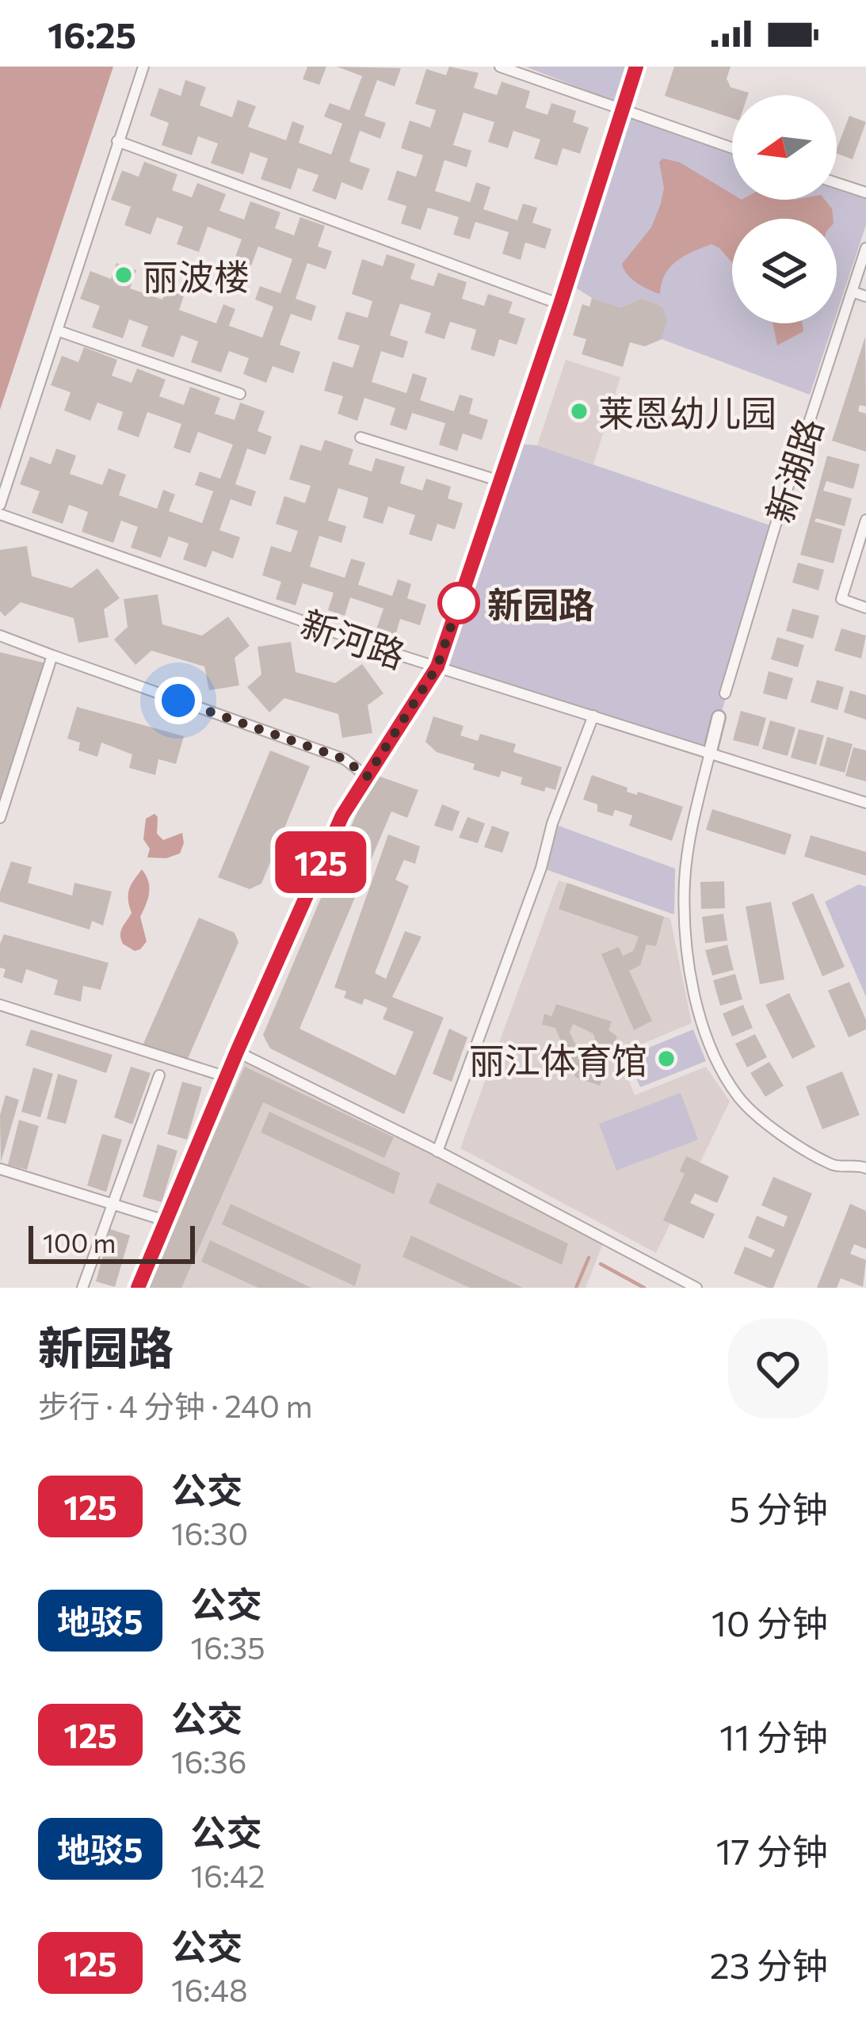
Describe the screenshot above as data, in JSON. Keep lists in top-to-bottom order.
{
  "streets": {
    "street": ["新湖路", "新河路"]
  },
  "places": [
    "丽波楼",
    "莱恩幼儿园",
    "新园路",
    "丽江体育馆"
  ],
  "lines": ["bus line 125"],
  "scale_bar": "100 m",
  "north": "left",
  "page": {
    "status": "16:25",
    "on_map": "125",
    "scale": "100 m",
    "heading": ["新园路", "步行 · 4 分钟 · 240 m"],
    "list": [
      {
        "mark": "125",
        "name": "公交",
        "note": "16:30",
        "value": "5 分钟"
      },
      {
        "mark": "地驳5",
        "name": "公交",
        "note": "16:35",
        "value": "10 分钟"
      },
      {
        "mark": "125",
        "name": "公交",
        "note": "16:36",
        "value": "11 分钟"
      },
      {
        "mark": "地驳5",
        "name": "公交",
        "note": "16:42",
        "value": "17 分钟"
      },
      {
        "mark": "125",
        "name": "公交",
        "note": "16:48",
        "value": "23 分钟"
      }
    ]
  }
}
